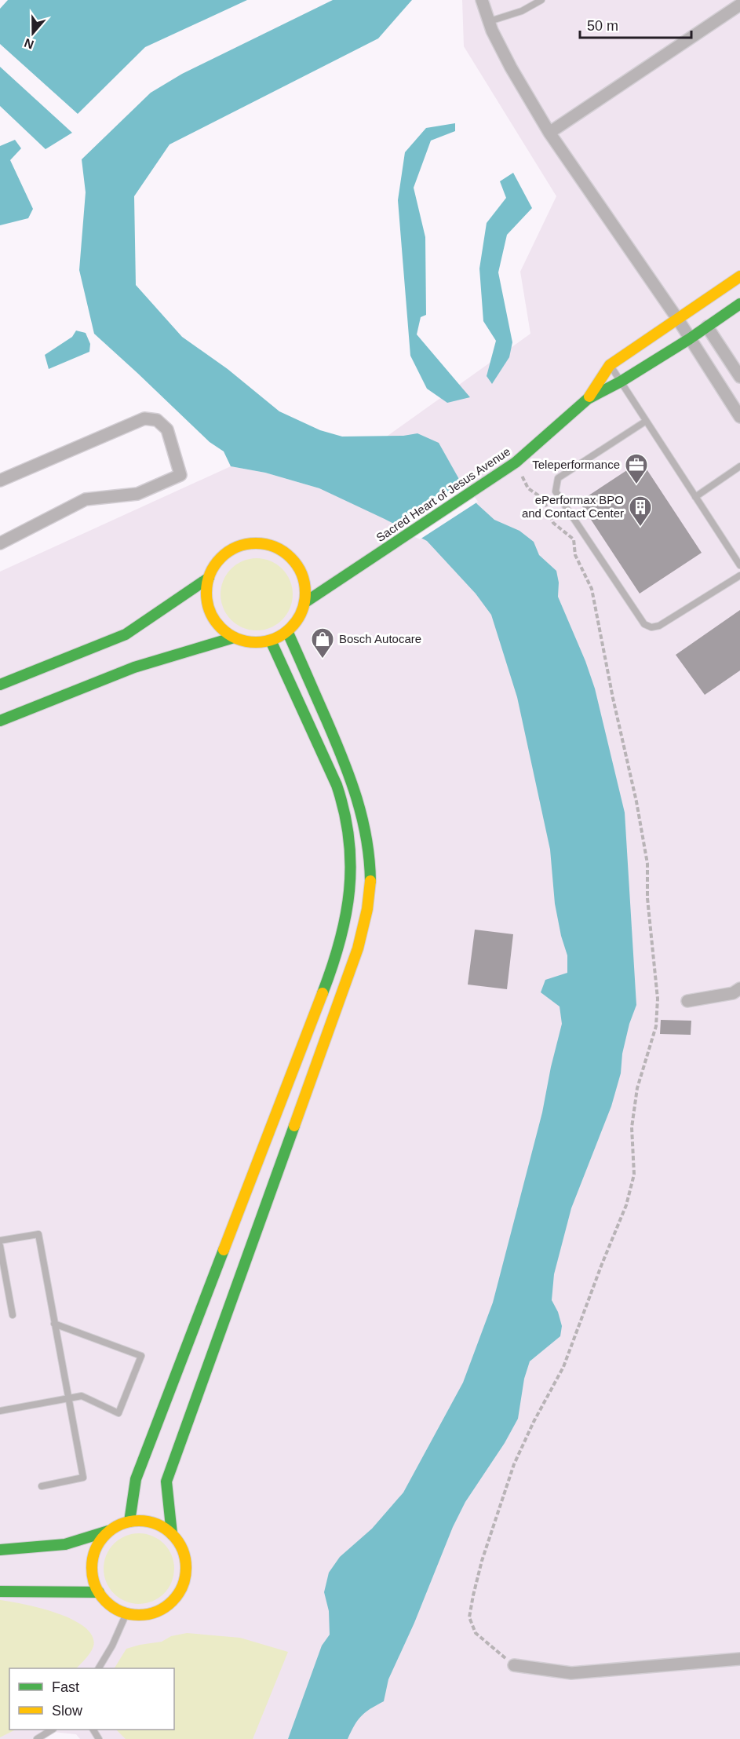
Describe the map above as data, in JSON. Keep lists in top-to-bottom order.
{
  "streets": {
    "street": ["Sacred Heart of Jesus Avenue"]
  },
  "places": {
    "office": ["Teleperformance"],
    "building": ["ePerformax BPO and Contact Center"],
    "shop": ["Bosch Autocare"]
  },
  "legend": ["Fast", "Slow"],
  "scale_bar": "50 m",
  "north": "bottom"
}
